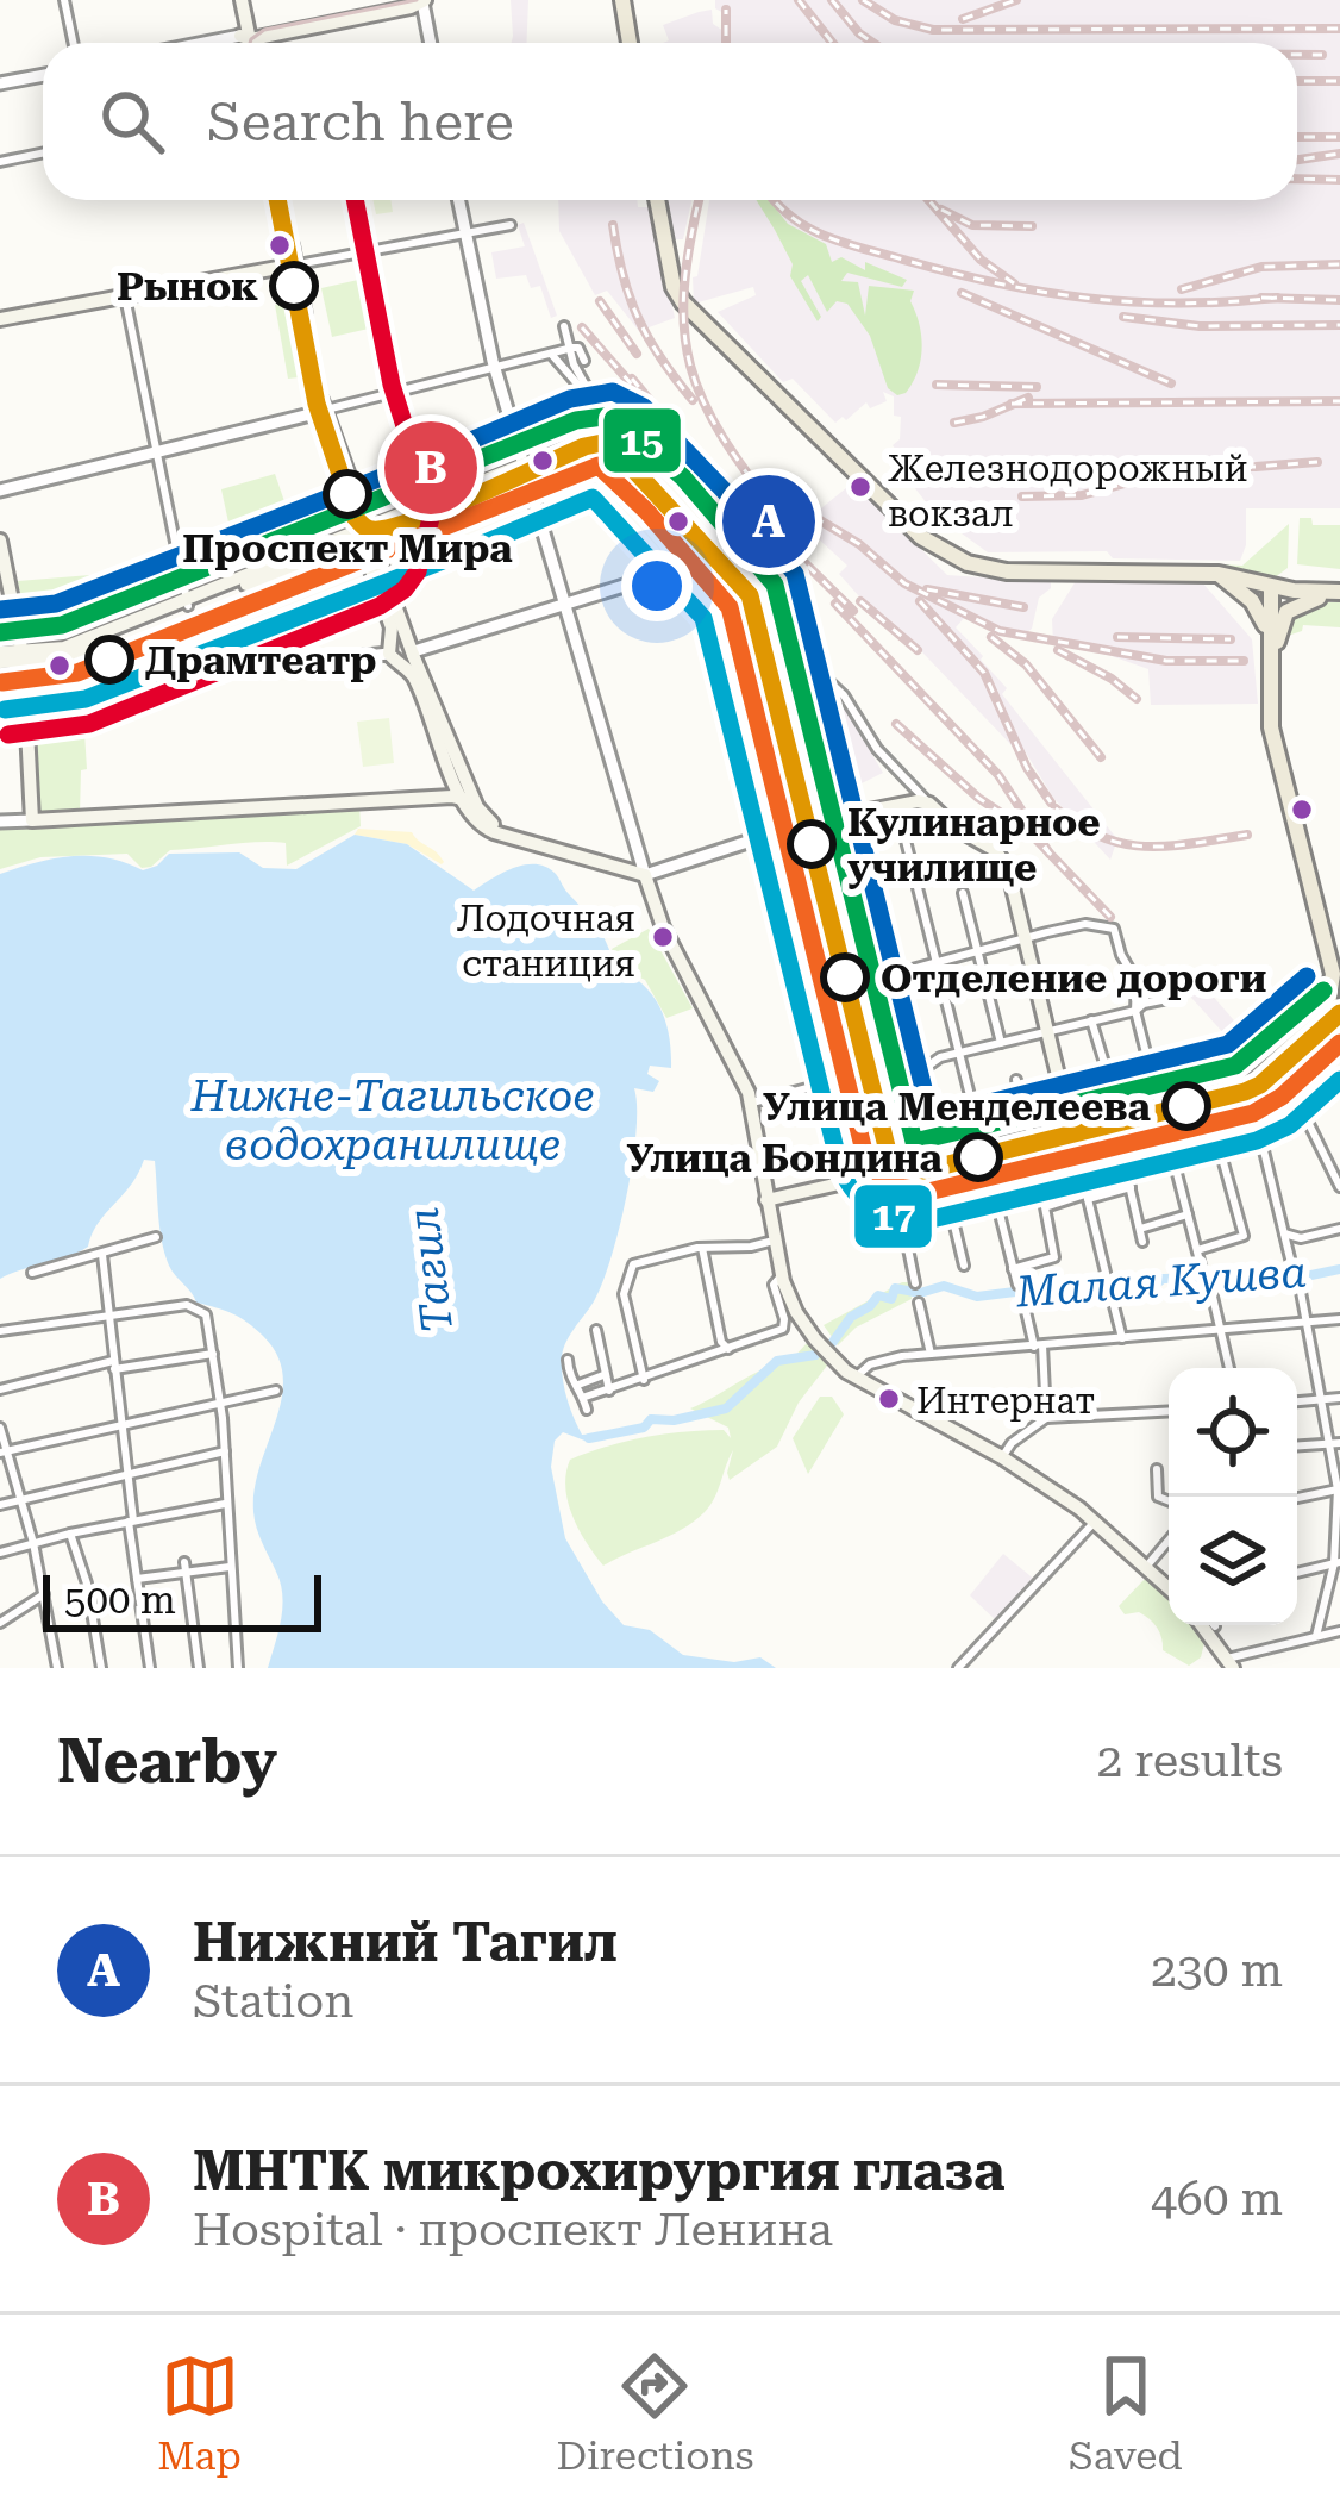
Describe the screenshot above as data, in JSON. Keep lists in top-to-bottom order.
{
  "water": ["Нижне-Тагильское водохранилище", "Тагил", "Малая Кушва"],
  "places": [
    "Рынок",
    "Железнодорожный вокзал",
    "Проспект Мира",
    "Драмтеатр",
    "Кулинарное училище",
    "Лодочная станиция",
    "Отделение дороги",
    "Улица Менделеева",
    "Улица Бондина",
    "Интернат"
  ],
  "lines": ["transit line 15", "transit line 17"],
  "scale_bar": "500 m",
  "page": {
    "search": "Search here",
    "pins": ["B", "A"],
    "scale": "500 m",
    "heading": ["Nearby", "2 results"],
    "list": [
      {
        "mark": "A",
        "name": "Нижний Тагил",
        "note": "Station",
        "value": "230 m"
      },
      {
        "mark": "B",
        "name": "МНТК микрохирургия глаза",
        "note": "Hospital · проспект Ленина",
        "value": "460 m"
      }
    ],
    "nav": ["Map", "Directions", "Saved"]
  }
}
